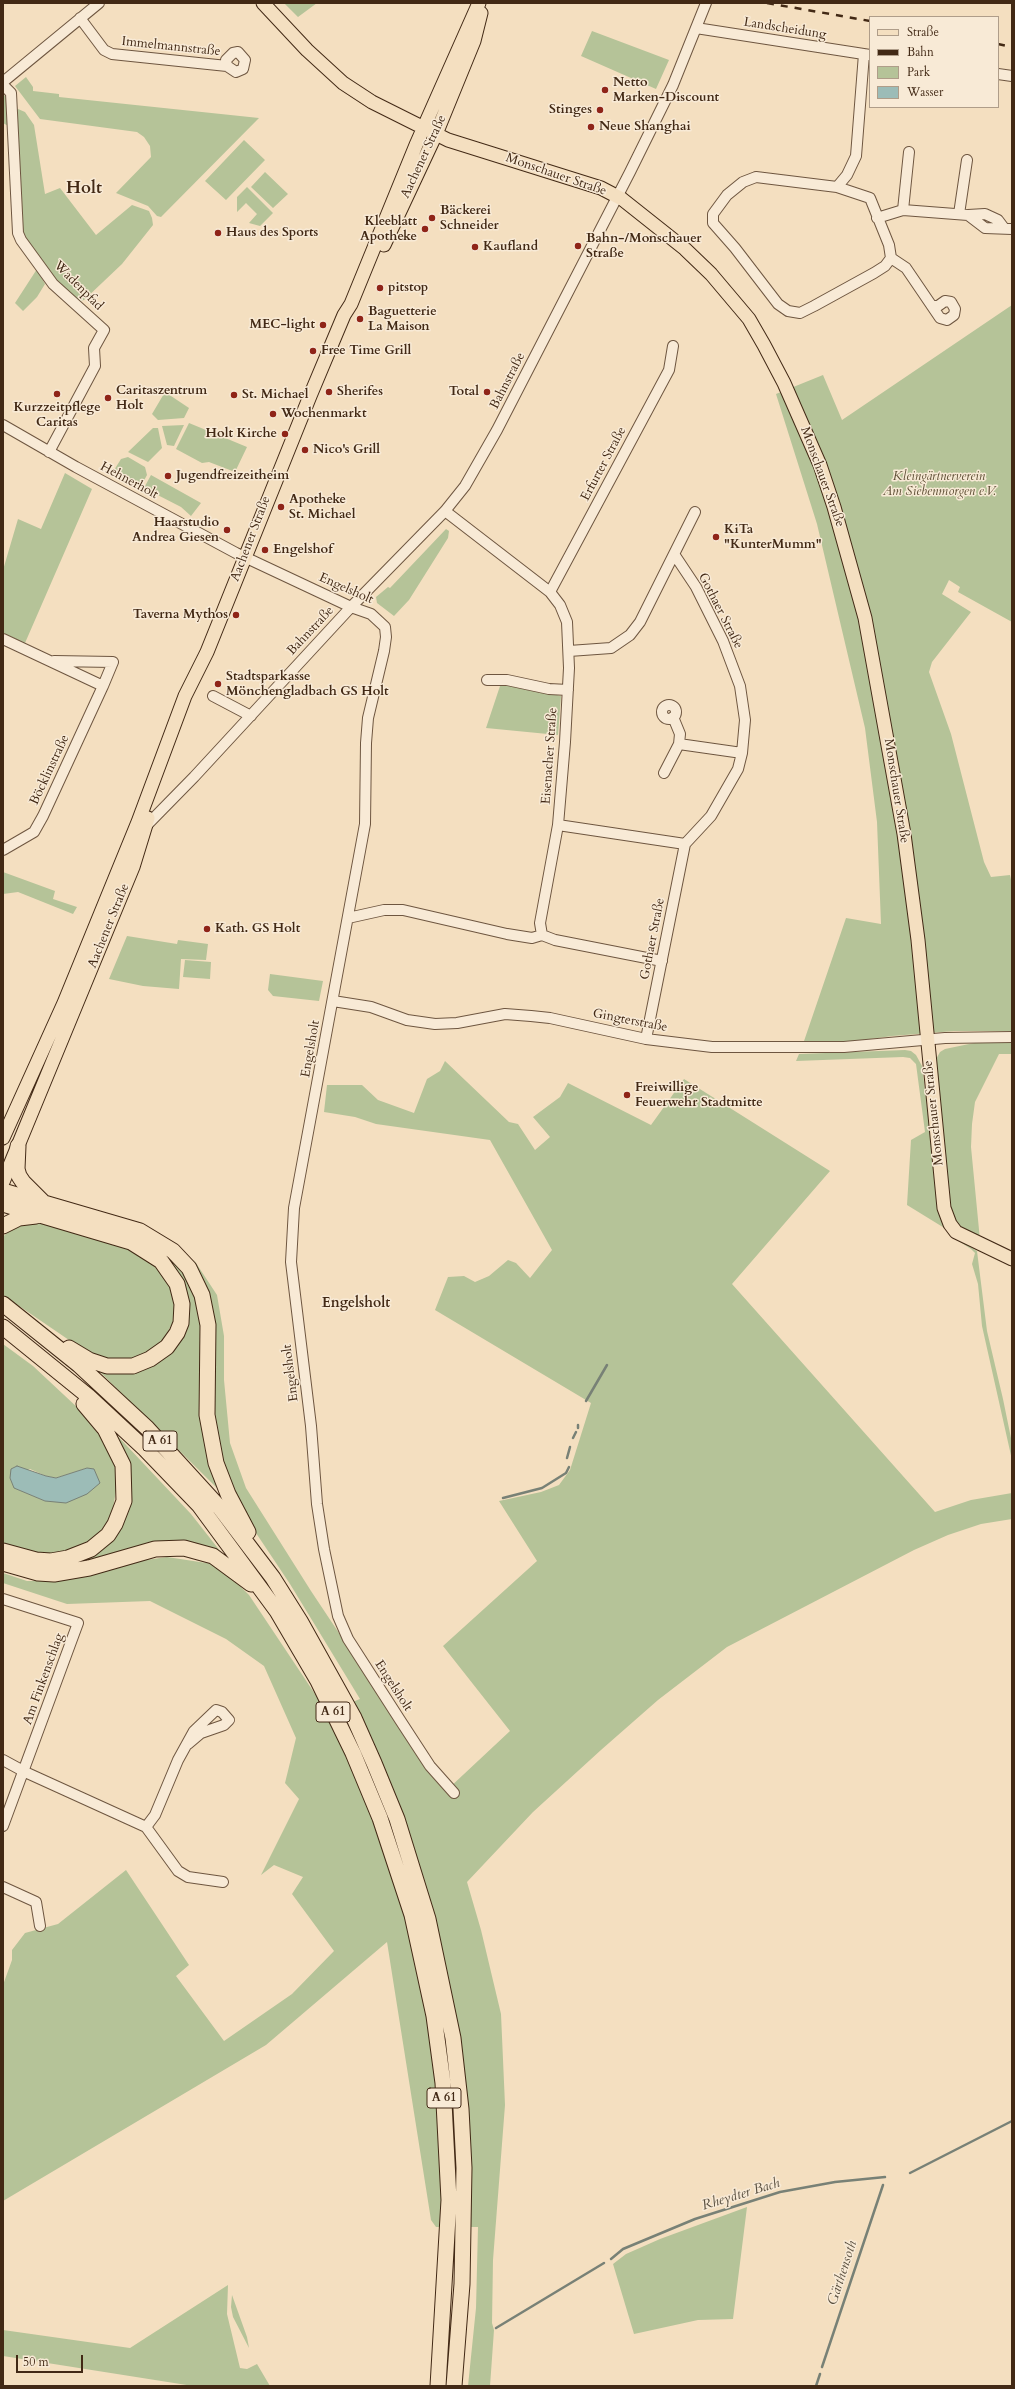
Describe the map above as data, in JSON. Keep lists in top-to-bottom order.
{
  "streets": {
    "highway": ["A 61"],
    "main road": ["Aachener Straße", "Monschauer Straße"],
    "street": [
      "Landscheidung",
      "Immelmannstraße",
      "Wadenpfad",
      "Bahnstraße",
      "Erfurter Straße",
      "Hehnerholt",
      "Engelsholt",
      "Gothaer Straße",
      "Eisenacher Straße",
      "Böcklinstraße",
      "Gingterstraße",
      "Am Finkenschlag"
    ]
  },
  "crossings": [
    ["Landscheidung", "Bahnstraße"],
    ["Aachener Straße", "Monschauer Straße"],
    ["Aachener Straße", "Bahnstraße"],
    ["Aachener Straße", "Hehnerholt"],
    ["Aachener Straße", "Engelsholt"],
    ["Monschauer Straße", "Bahnstraße"],
    ["Monschauer Straße", "Gingterstraße"],
    ["Wadenpfad", "Hehnerholt"],
    ["Bahnstraße", "Engelsholt"],
    ["Bahnstraße", "Eisenacher Straße"],
    ["Erfurter Straße", "Eisenacher Straße"],
    ["Hehnerholt", "Engelsholt"],
    ["Engelsholt", "Gingterstraße"],
    ["Gothaer Straße", "Gingterstraße"]
  ],
  "districts": ["Holt", "Engelsholt"],
  "water": ["Rheydter Bach", "Gärthensoth"],
  "parks": ["Kleingärtnerverein Am Siebenmorgen e.V."],
  "places": [
    "Netto Marken-Discount",
    "Stinges",
    "Neue Shanghai",
    "Bäckerei Schneider",
    "Kleeblatt Apotheke",
    "Haus des Sports",
    "Bahn-/Monschauer Straße",
    "Kaufland",
    "pitstop",
    "Baguetterie La Maison",
    "MEC-light",
    "Free Time Grill",
    "Sherifes",
    "Total",
    "Kurzzeitpflege Caritas",
    "St. Michael",
    "Caritaszentrum Holt",
    "Wochenmarkt",
    "Holt Kirche",
    "Nico's Grill",
    "Jugendfreizeitheim",
    "Apotheke St. Michael",
    "Haarstudio Andrea Giesen",
    "KiTa \"KunterMumm\"",
    "Engelshof",
    "Taverna Mythos",
    "Stadtsparkasse Mönchengladbach GS Holt",
    "Kath. GS Holt",
    "Freiwillige Feuerwehr Stadtmitte"
  ],
  "legend": [
    "Straße",
    "Bahn",
    "Park",
    "Wasser"
  ],
  "scale_bar": "50 m"
}
